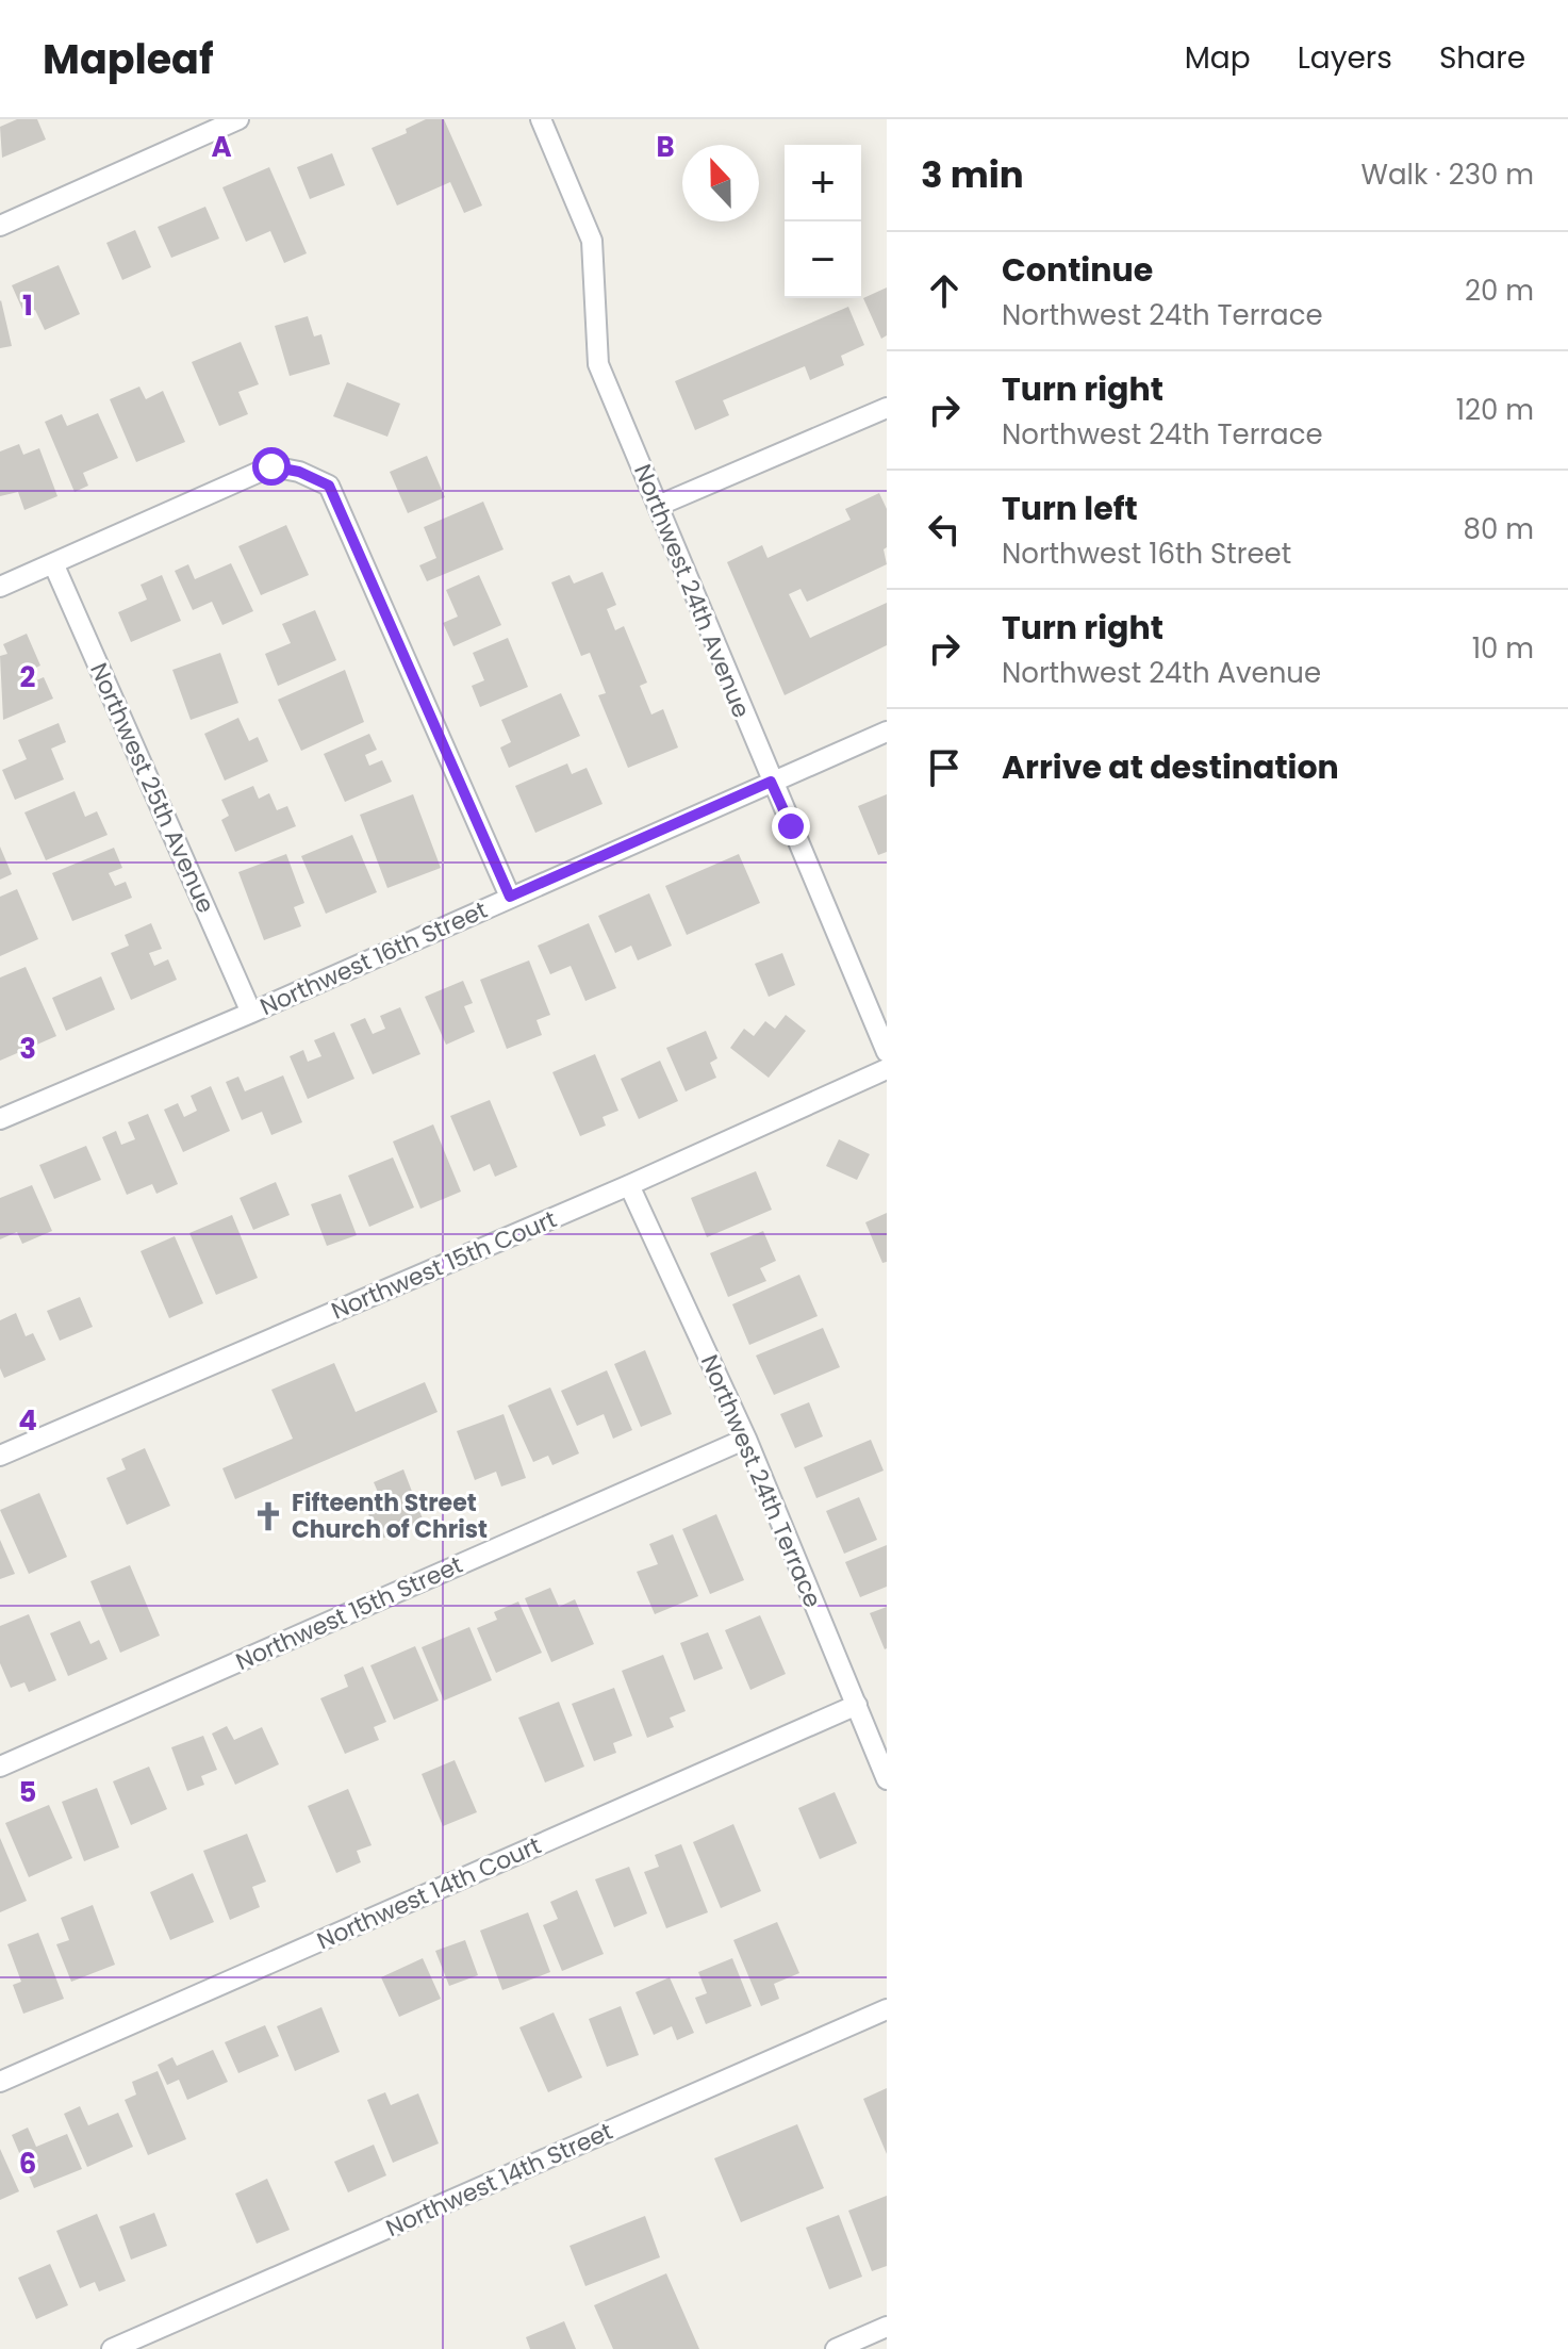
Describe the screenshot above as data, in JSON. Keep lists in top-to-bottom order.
{
  "streets": {
    "street": [
      "Northwest 24th Avenue",
      "Northwest 25th Avenue",
      "Northwest 16th Street",
      "Northwest 15th Court",
      "Northwest 24th Terrace",
      "Northwest 15th Street",
      "Northwest 14th Court",
      "Northwest 14th Street"
    ]
  },
  "crossings": [
    ["Northwest 24th Avenue", "Northwest 16th Street"],
    ["Northwest 25th Avenue", "Northwest 16th Street"],
    ["Northwest 15th Court", "Northwest 24th Terrace"],
    ["Northwest 24th Terrace", "Northwest 15th Street"],
    ["Northwest 24th Terrace", "Northwest 14th Court"]
  ],
  "places": {
    "church": ["Fifteenth Street Church of Christ"]
  },
  "north": "top",
  "page": {
    "header": "Mapleaf",
    "nav": ["Map", "Layers", "Share"],
    "heading": ["3 min", "Walk · 230 m"],
    "map_buttons": ["+", "−"],
    "list": [
      ["Continue", "Northwest 24th Terrace", "20 m"],
      ["Turn right", "Northwest 24th Terrace", "120 m"],
      ["Turn left", "Northwest 16th Street", "80 m"],
      ["Turn right", "Northwest 24th Avenue", "10 m"],
      "Arrive at destination"
    ]
  },
  "grid": {
    "columns": ["A", "B"],
    "rows": [
      "1",
      "2",
      "3",
      "4",
      "5",
      "6"
    ]
  }
}
